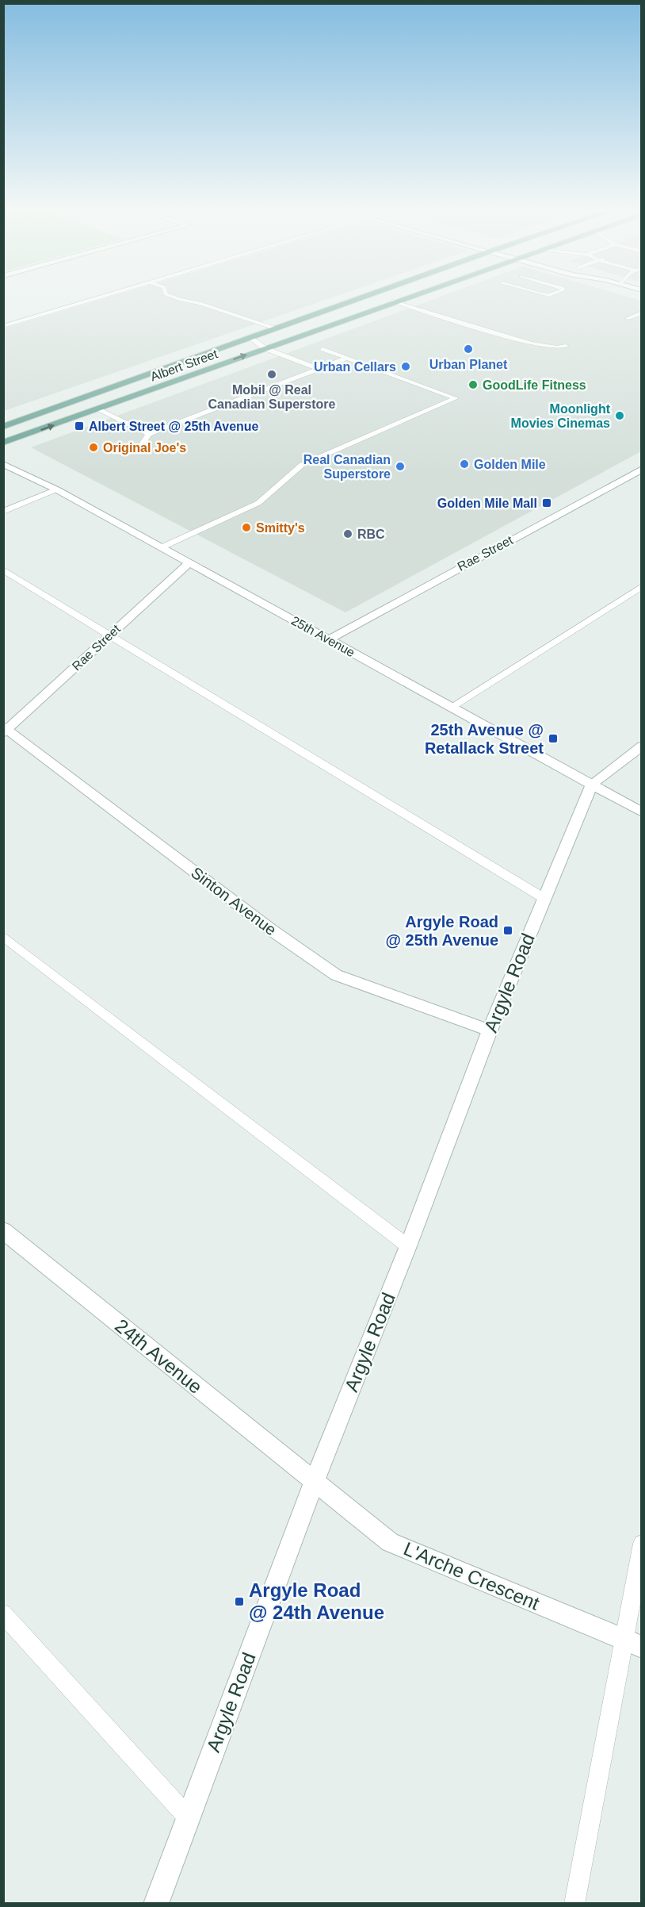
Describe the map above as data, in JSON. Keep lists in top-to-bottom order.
{
  "streets": {
    "main road": ["Albert Street"],
    "street": [
      "Rae Street",
      "25th Avenue",
      "Sinton Avenue",
      "Argyle Road",
      "24th Avenue",
      "L'Arche Crescent"
    ]
  },
  "crossings": [
    ["Rae Street", "25th Avenue"],
    ["Rae Street", "Sinton Avenue"],
    ["25th Avenue", "Argyle Road"],
    ["Sinton Avenue", "Argyle Road"],
    ["Argyle Road", "24th Avenue"],
    ["Argyle Road", "L'Arche Crescent"],
    ["24th Avenue", "L'Arche Crescent"]
  ],
  "places": {
    "other": [
      "Urban Planet",
      "Urban Cellars",
      "Mobil @ Real Canadian Superstore",
      "GoodLife Fitness",
      "Moonlight Movies Cinemas",
      "Original Joe's",
      "Golden Mile",
      "Real Canadian Superstore",
      "Smitty's",
      "RBC"
    ],
    "transit": [
      "Albert Street @ 25th Avenue",
      "Golden Mile Mall",
      "25th Avenue @ Retallack Street",
      "Argyle Road @ 25th Avenue",
      "Argyle Road @ 24th Avenue"
    ]
  }
}
